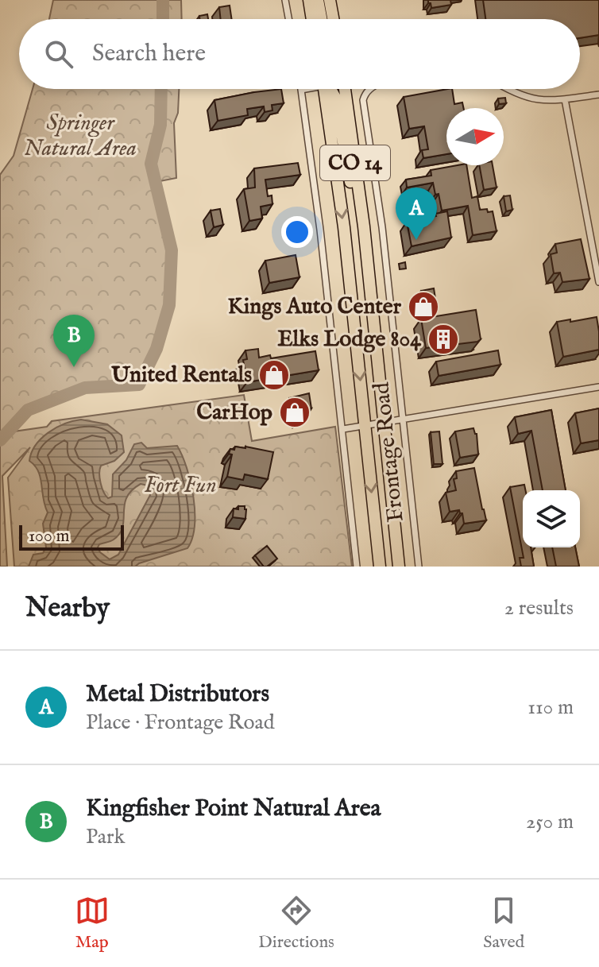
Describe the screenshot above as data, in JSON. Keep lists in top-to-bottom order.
{
  "streets": {
    "highway": ["CO 14"],
    "street": ["Frontage Road"]
  },
  "parks": ["Springer Natural Area", "Fort Fun"],
  "places": {
    "shop": ["Kings Auto Center", "United Rentals", "CarHop"],
    "building": ["Elks Lodge 804"]
  },
  "scale_bar": "100 m",
  "north": "right",
  "page": {
    "search": "Search here",
    "pins": ["A", "B"],
    "scale": "100 m",
    "heading": ["Nearby", "2 results"],
    "list": [
      {
        "mark": "A",
        "name": "Metal Distributors",
        "note": "Place · Frontage Road",
        "value": "110 m"
      },
      {
        "mark": "B",
        "name": "Kingfisher Point Natural Area",
        "note": "Park",
        "value": "250 m"
      }
    ],
    "nav": ["Map", "Directions", "Saved"]
  }
}
